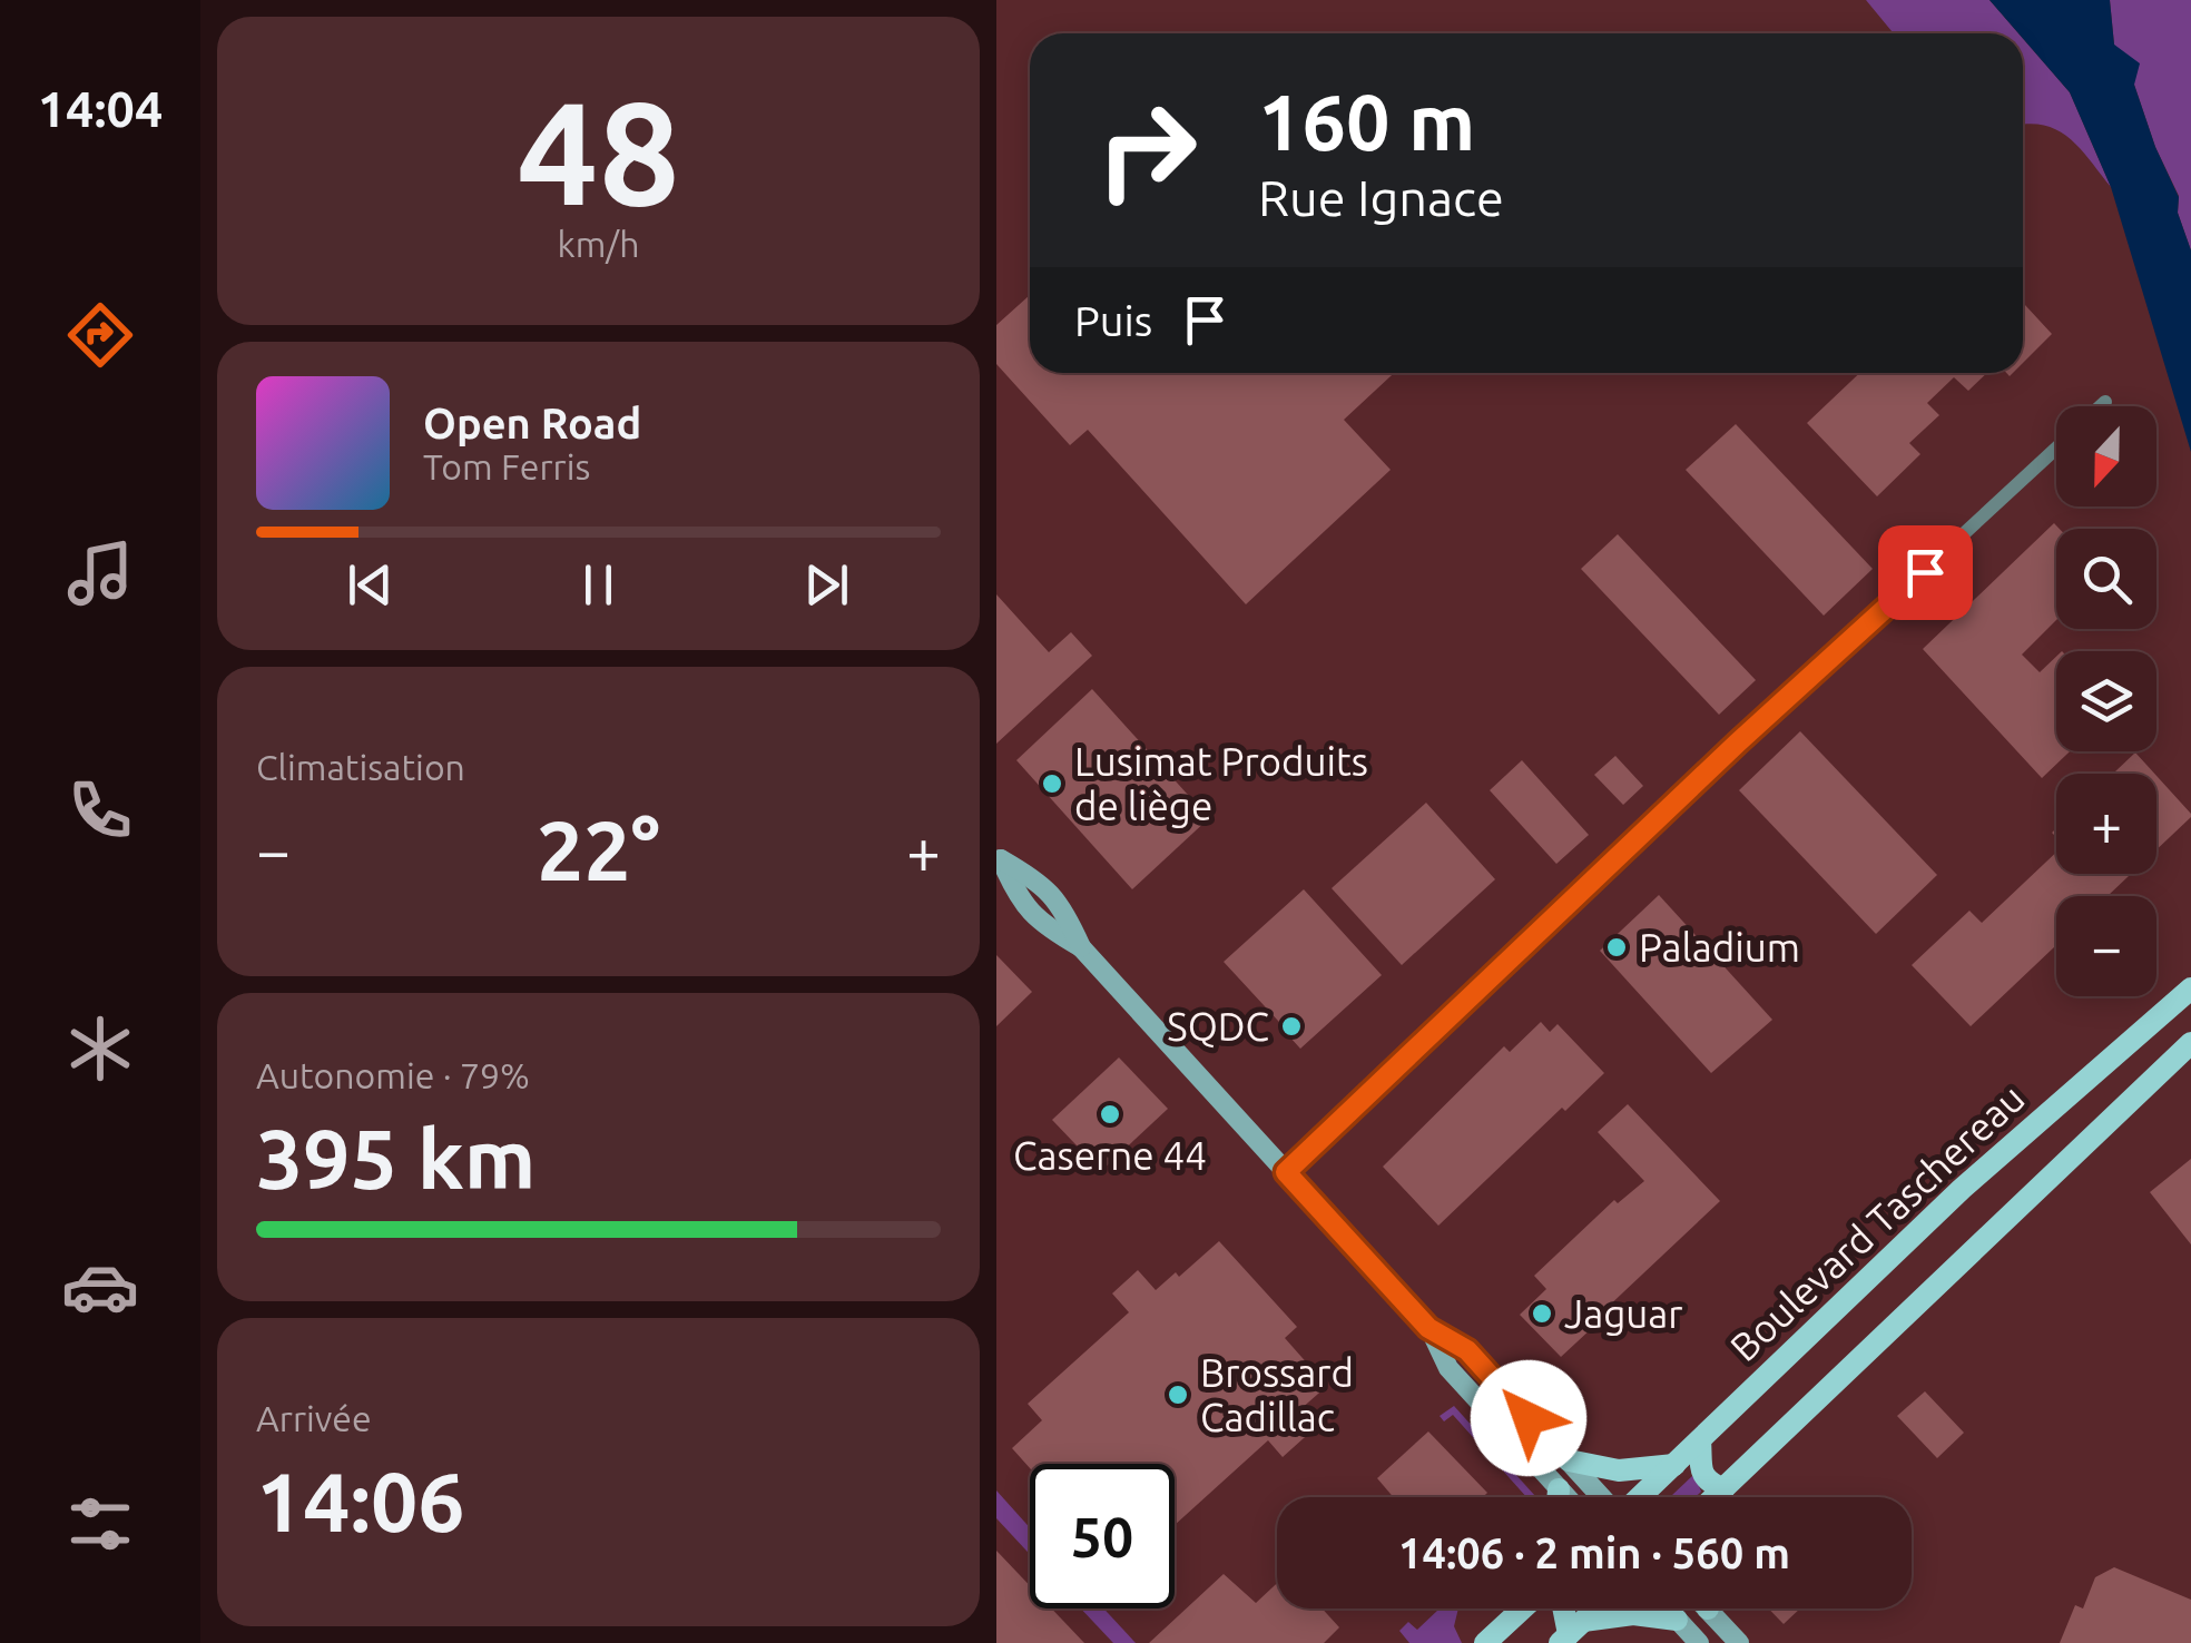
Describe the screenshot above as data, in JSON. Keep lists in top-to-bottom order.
{
  "streets": {
    "main road": ["Boulevard Taschereau"]
  },
  "places": [
    "Lusimat Produits de liège",
    "Paladium",
    "SQDC",
    "Caserne 44",
    "Jaguar",
    "Brossard Cadillac"
  ],
  "north": "bottom",
  "page": {
    "tabs": "14:04",
    "tile": [
      ["48", "km/h"],
      "Climatisation",
      ["Autonomie · 79%", "395 km"],
      ["Arrivée", "14:06"]
    ],
    "turn": ["160 m", "Rue Ignace"],
    "then": "Puis",
    "song": ["Open Road", "Tom Ferris"],
    "map_buttons": ["+", "−"],
    "heat": ["−", "22°", "+"],
    "limit": "50",
    "trip": "14:06 · 2 min · 560 m"
  }
}
